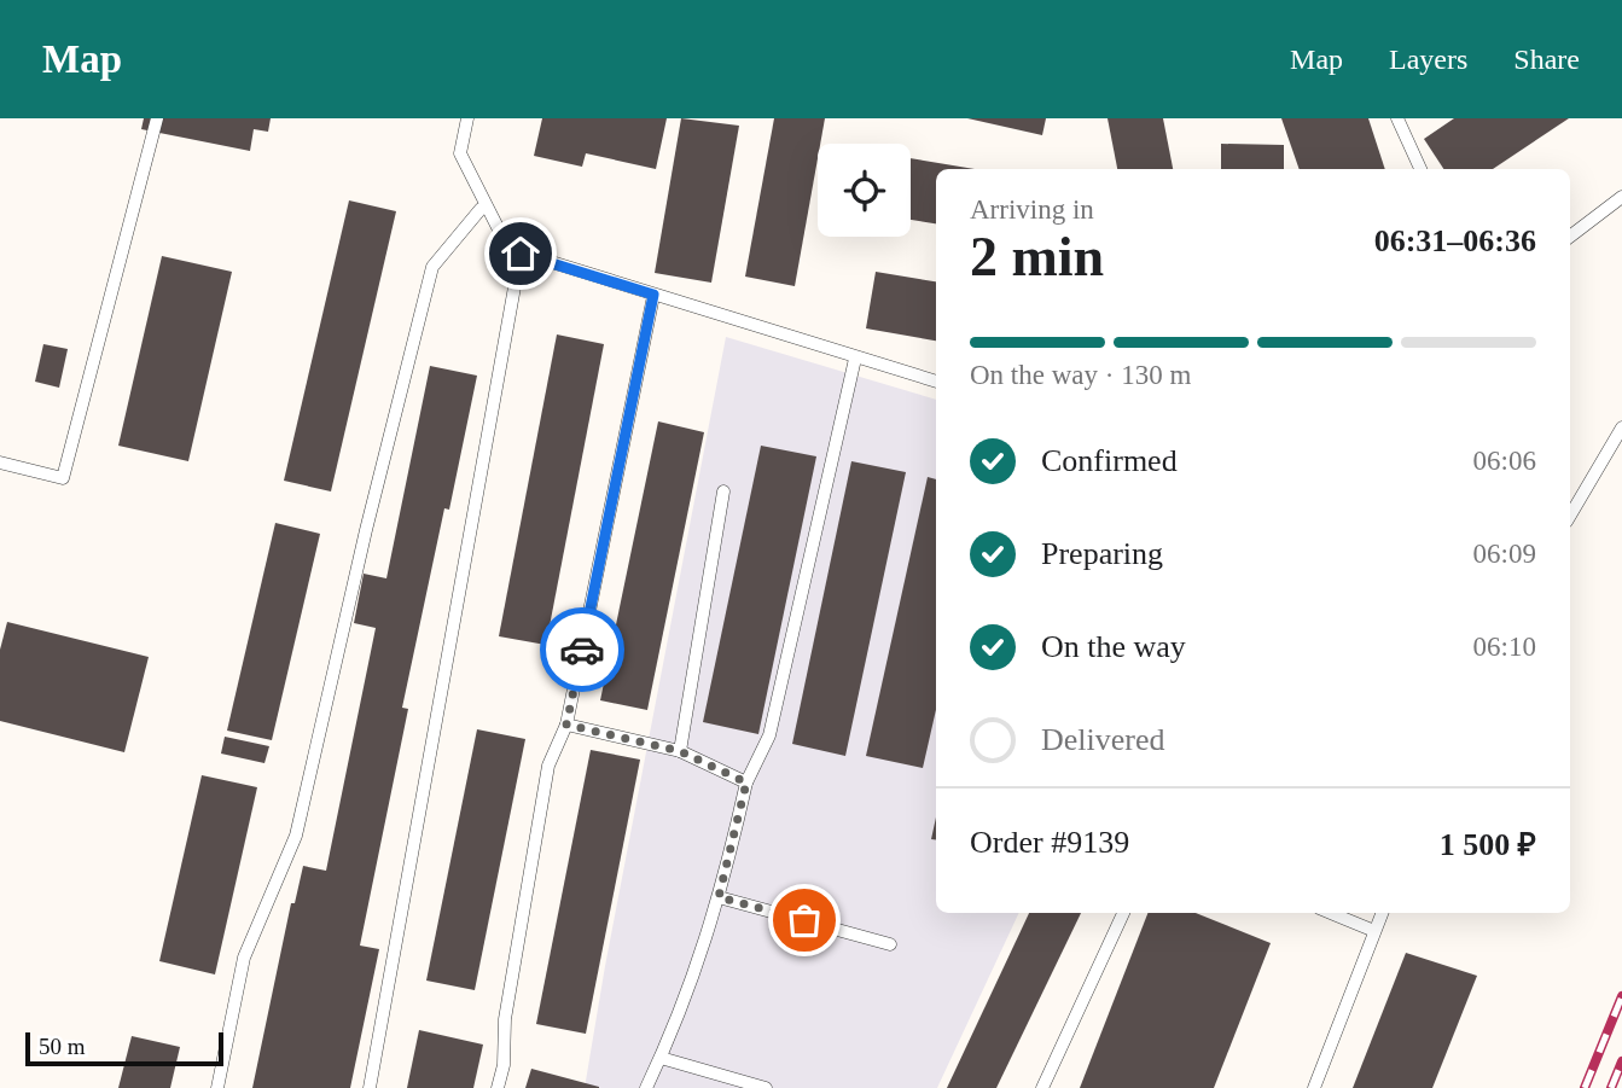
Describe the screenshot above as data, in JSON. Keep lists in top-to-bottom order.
{
  "scale_bar": "50 m",
  "page": {
    "header": "Map",
    "nav": ["Map", "Layers", "Share"],
    "heading": ["2 min", "Arriving in", "06:31–06:36"],
    "panel": ["Order #9139", "1 500 ₽"],
    "bar": "On the way · 130 m",
    "list": [
      ["Confirmed", "06:06"],
      ["Preparing", "06:09"],
      ["On the way", "06:10"],
      "Delivered"
    ],
    "scale": "50 m"
  }
}
